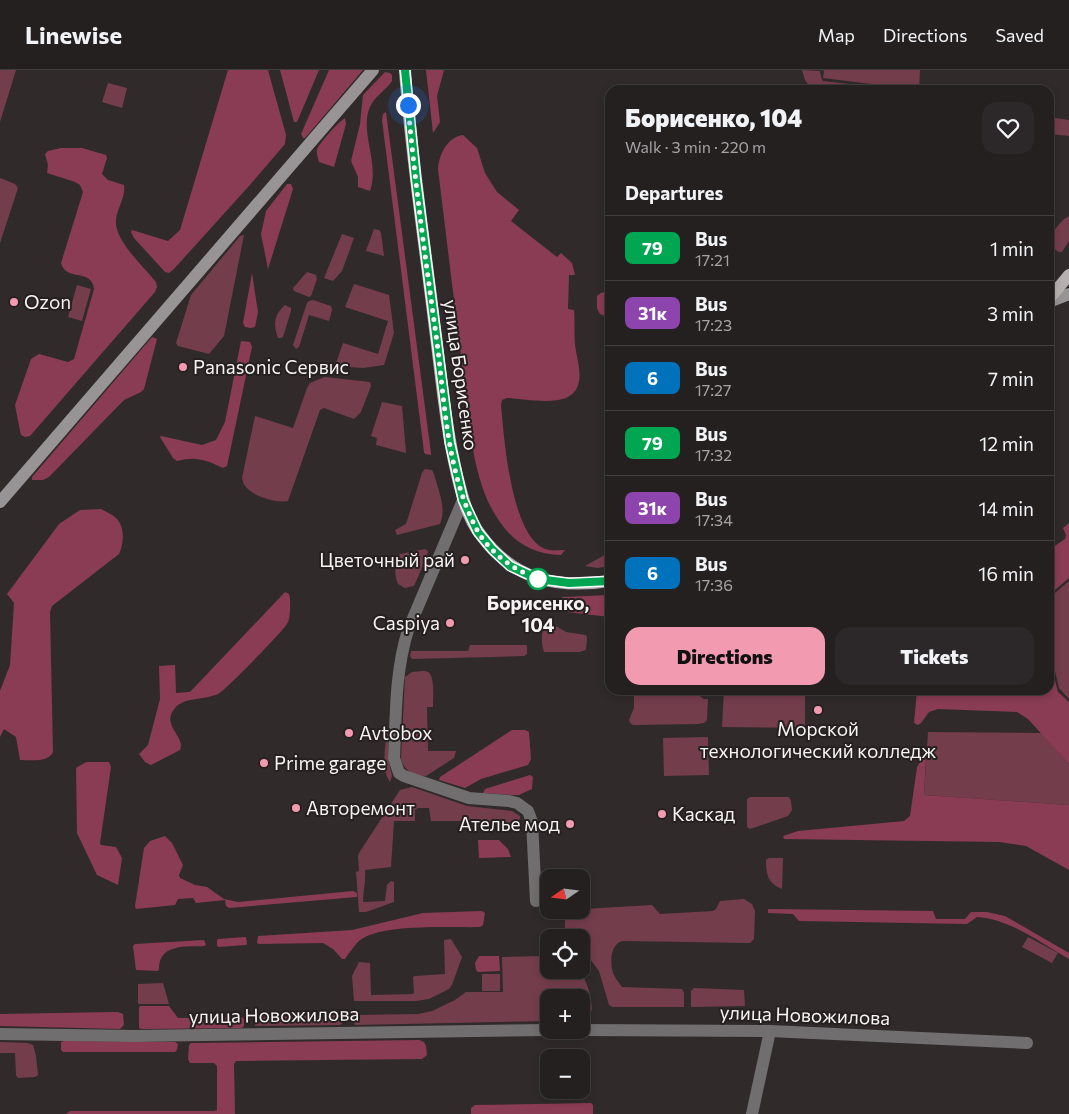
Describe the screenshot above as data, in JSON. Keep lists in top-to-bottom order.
{
  "streets": {
    "main road": ["улица Борисенко"],
    "street": ["улица Новожилова"]
  },
  "places": [
    "Ozon",
    "Panasonic Сервис",
    "Цветочный рай",
    "Борисенко, 104",
    "Caspiya",
    "Морской технологический колледж",
    "Avtobox",
    "Prime garage",
    "Авторемонт",
    "Каскад",
    "Ателье мод"
  ],
  "lines": ["bus line 79"],
  "north": "left",
  "page": {
    "header": "Linewise",
    "nav": ["Map", "Directions", "Saved"],
    "heading": [
      ["Борисенко, 104", "Walk · 3 min · 220 m"],
      "Departures"
    ],
    "list": [
      {
        "mark": "79",
        "name": "Bus",
        "note": "17:21",
        "value": "1 min"
      },
      {
        "mark": "31к",
        "name": "Bus",
        "note": "17:23",
        "value": "3 min"
      },
      {
        "mark": "6",
        "name": "Bus",
        "note": "17:27",
        "value": "7 min"
      },
      {
        "mark": "79",
        "name": "Bus",
        "note": "17:32",
        "value": "12 min"
      },
      {
        "mark": "31к",
        "name": "Bus",
        "note": "17:34",
        "value": "14 min"
      },
      {
        "mark": "6",
        "name": "Bus",
        "note": "17:36",
        "value": "16 min"
      }
    ],
    "buttons": ["Directions", "Tickets"],
    "map_buttons": ["+", "−"]
  }
}
